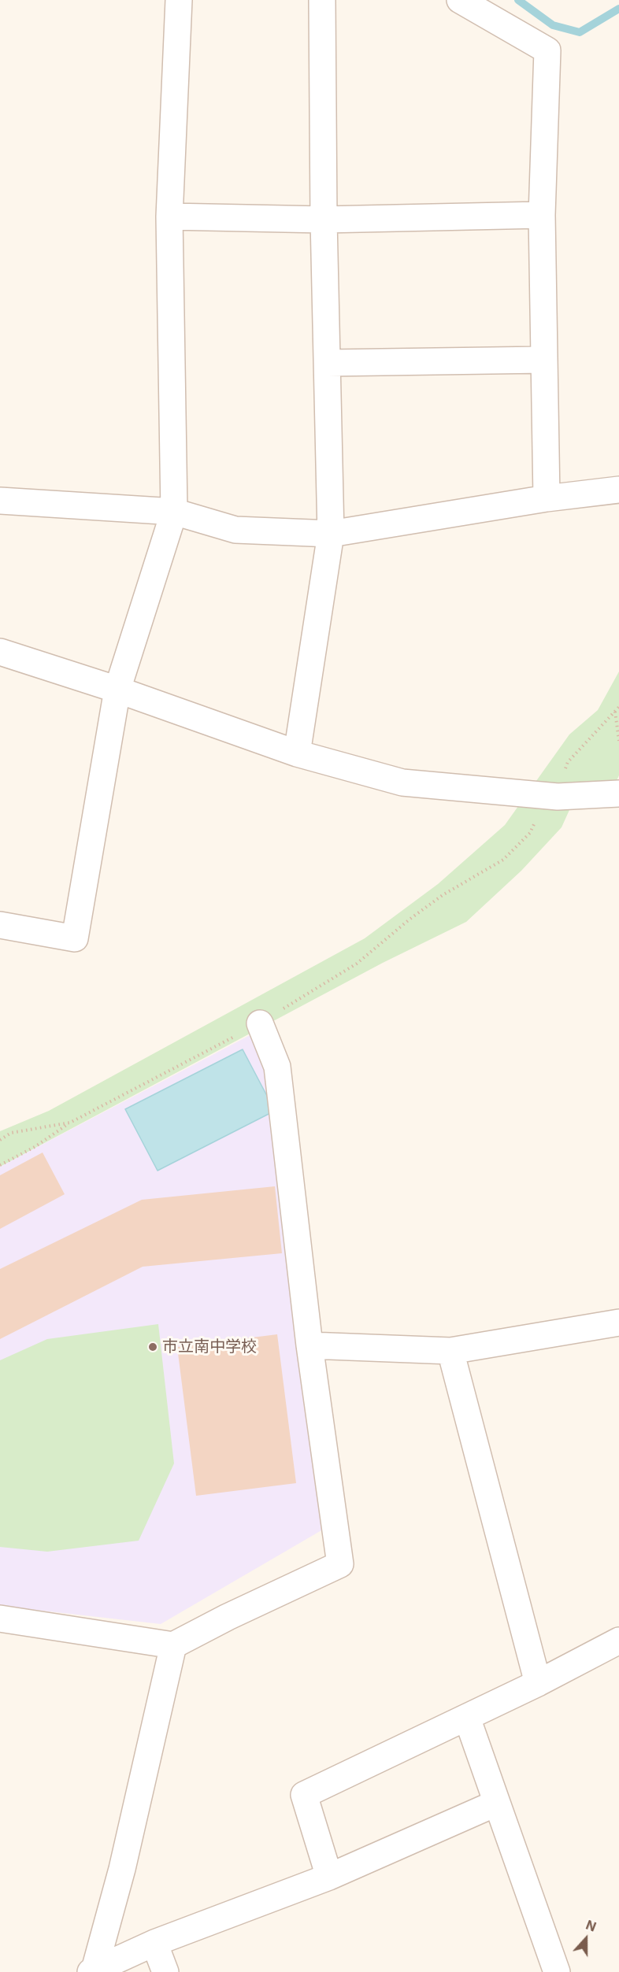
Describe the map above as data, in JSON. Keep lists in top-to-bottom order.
{
  "places": ["市立南中学校"],
  "north": "top"
}
